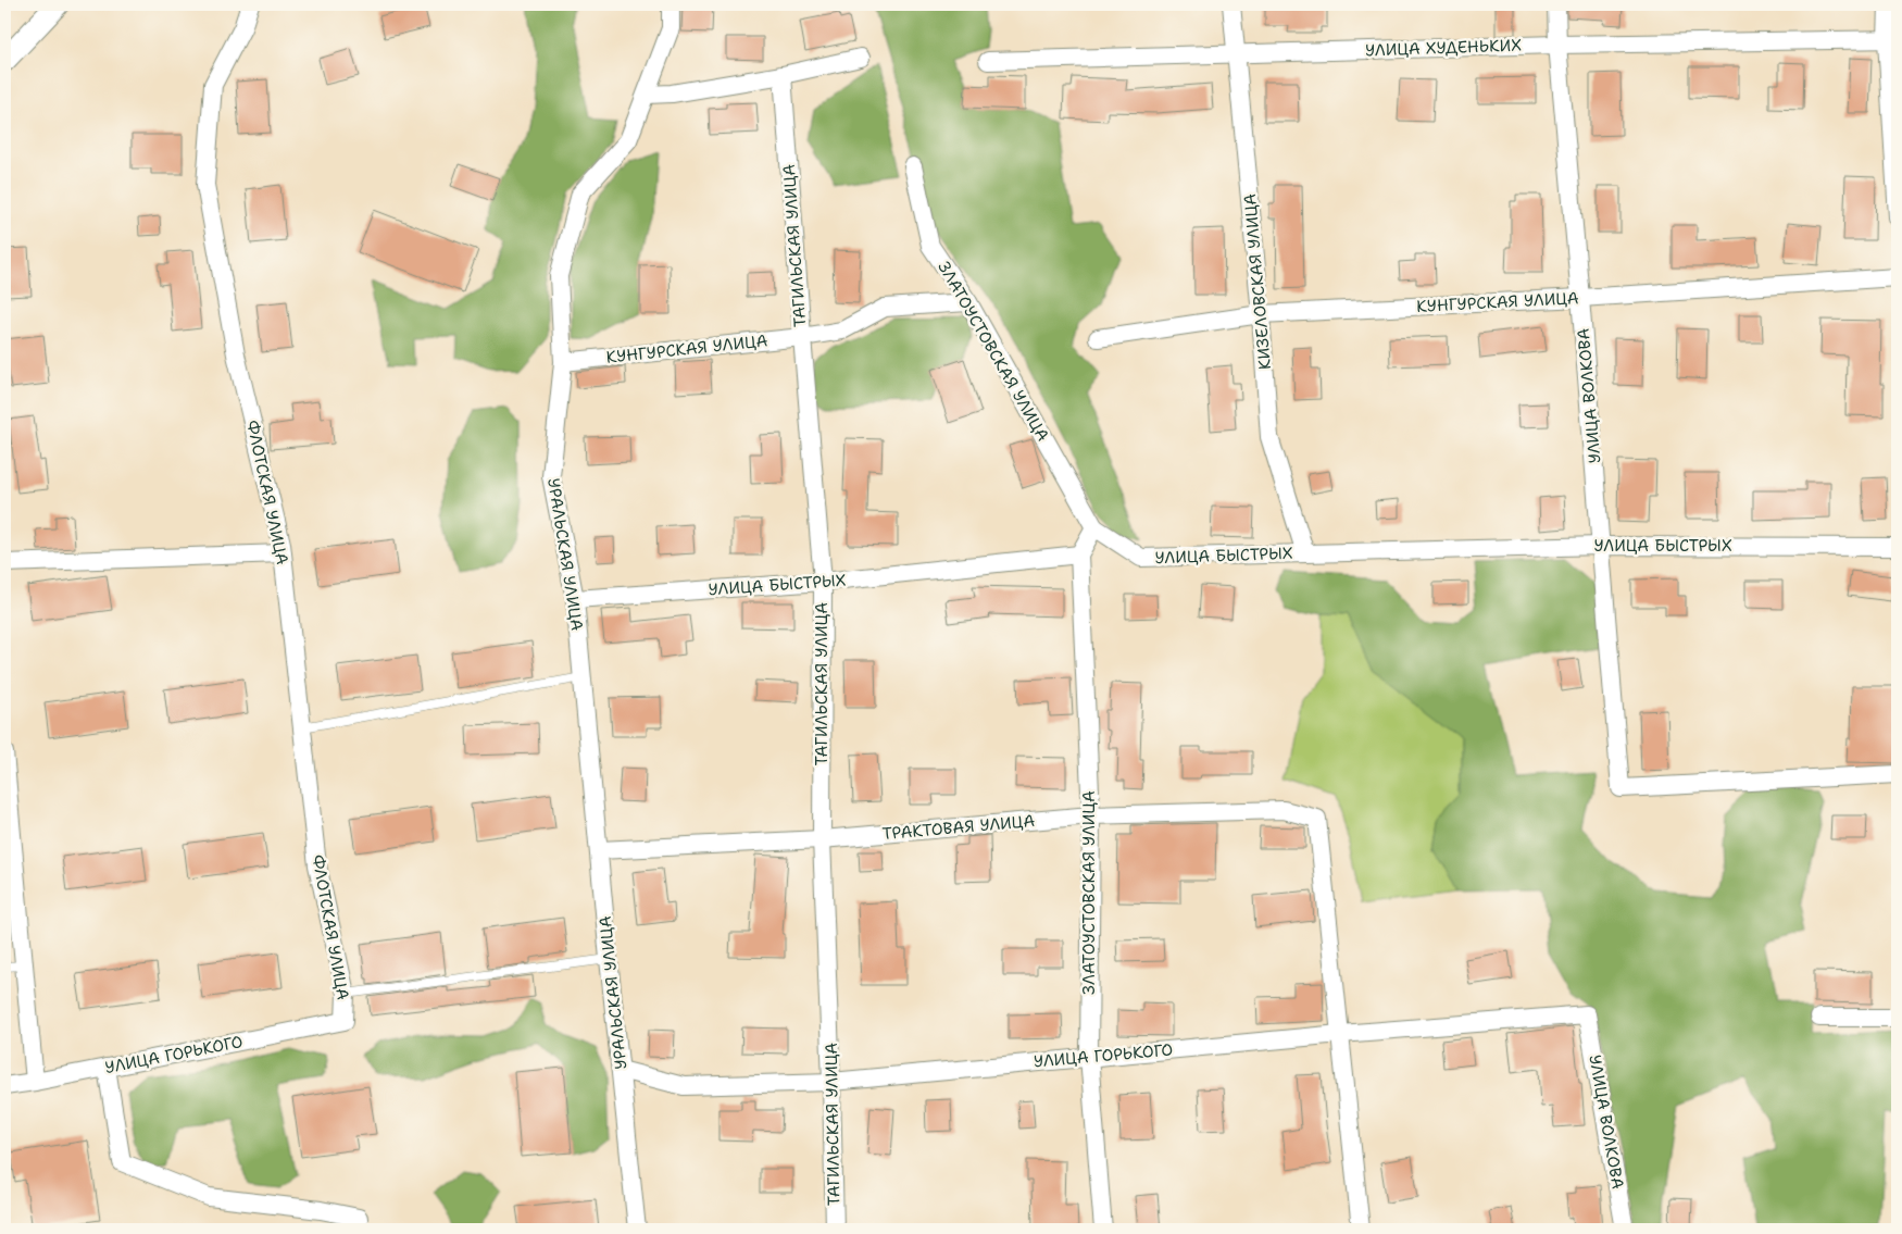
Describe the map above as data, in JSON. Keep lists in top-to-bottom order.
{
  "streets": {
    "street": [
      "УЛИЦА ХУДЕНЬКИХ",
      "ТАГИЛЬСКАЯ УЛИЦА",
      "КИЗЕЛОВСКАЯ УЛИЦА",
      "КУНГУРСКАЯ УЛИЦА",
      "ЗЛАТОУСТОВСКАЯ УЛИЦА",
      "УЛИЦА ВОЛКОВА",
      "ФЛОТСКАЯ УЛИЦА",
      "УЛИЦА БЫСТРЫХ",
      "УРАЛЬСКАЯ УЛИЦА",
      "ТРАКТОВАЯ УЛИЦА",
      "УЛИЦА ГОРЬКОГО"
    ]
  },
  "crossings": [
    ["УЛИЦА ХУДЕНЬКИХ", "КИЗЕЛОВСКАЯ УЛИЦА"],
    ["УЛИЦА ХУДЕНЬКИХ", "УЛИЦА ВОЛКОВА"],
    ["ТАГИЛЬСКАЯ УЛИЦА", "КУНГУРСКАЯ УЛИЦА"],
    ["ТАГИЛЬСКАЯ УЛИЦА", "УЛИЦА БЫСТРЫХ"],
    ["ТАГИЛЬСКАЯ УЛИЦА", "ТРАКТОВАЯ УЛИЦА"],
    ["ТАГИЛЬСКАЯ УЛИЦА", "УЛИЦА ГОРЬКОГО"],
    ["КИЗЕЛОВСКАЯ УЛИЦА", "КУНГУРСКАЯ УЛИЦА"],
    ["КИЗЕЛОВСКАЯ УЛИЦА", "УЛИЦА БЫСТРЫХ"],
    ["КУНГУРСКАЯ УЛИЦА", "ЗЛАТОУСТОВСКАЯ УЛИЦА"],
    ["КУНГУРСКАЯ УЛИЦА", "УЛИЦА ВОЛКОВА"],
    ["КУНГУРСКАЯ УЛИЦА", "УРАЛЬСКАЯ УЛИЦА"],
    ["ЗЛАТОУСТОВСКАЯ УЛИЦА", "УЛИЦА БЫСТРЫХ"],
    ["ЗЛАТОУСТОВСКАЯ УЛИЦА", "ТРАКТОВАЯ УЛИЦА"],
    ["ЗЛАТОУСТОВСКАЯ УЛИЦА", "УЛИЦА ГОРЬКОГО"],
    ["УЛИЦА ВОЛКОВА", "УЛИЦА БЫСТРЫХ"],
    ["УЛИЦА ВОЛКОВА", "УЛИЦА ГОРЬКОГО"],
    ["ФЛОТСКАЯ УЛИЦА", "УЛИЦА ГОРЬКОГО"],
    ["УЛИЦА БЫСТРЫХ", "УРАЛЬСКАЯ УЛИЦА"],
    ["УРАЛЬСКАЯ УЛИЦА", "ТРАКТОВАЯ УЛИЦА"],
    ["УРАЛЬСКАЯ УЛИЦА", "УЛИЦА ГОРЬКОГО"],
    ["ТРАКТОВАЯ УЛИЦА", "УЛИЦА ГОРЬКОГО"]
  ]
}
